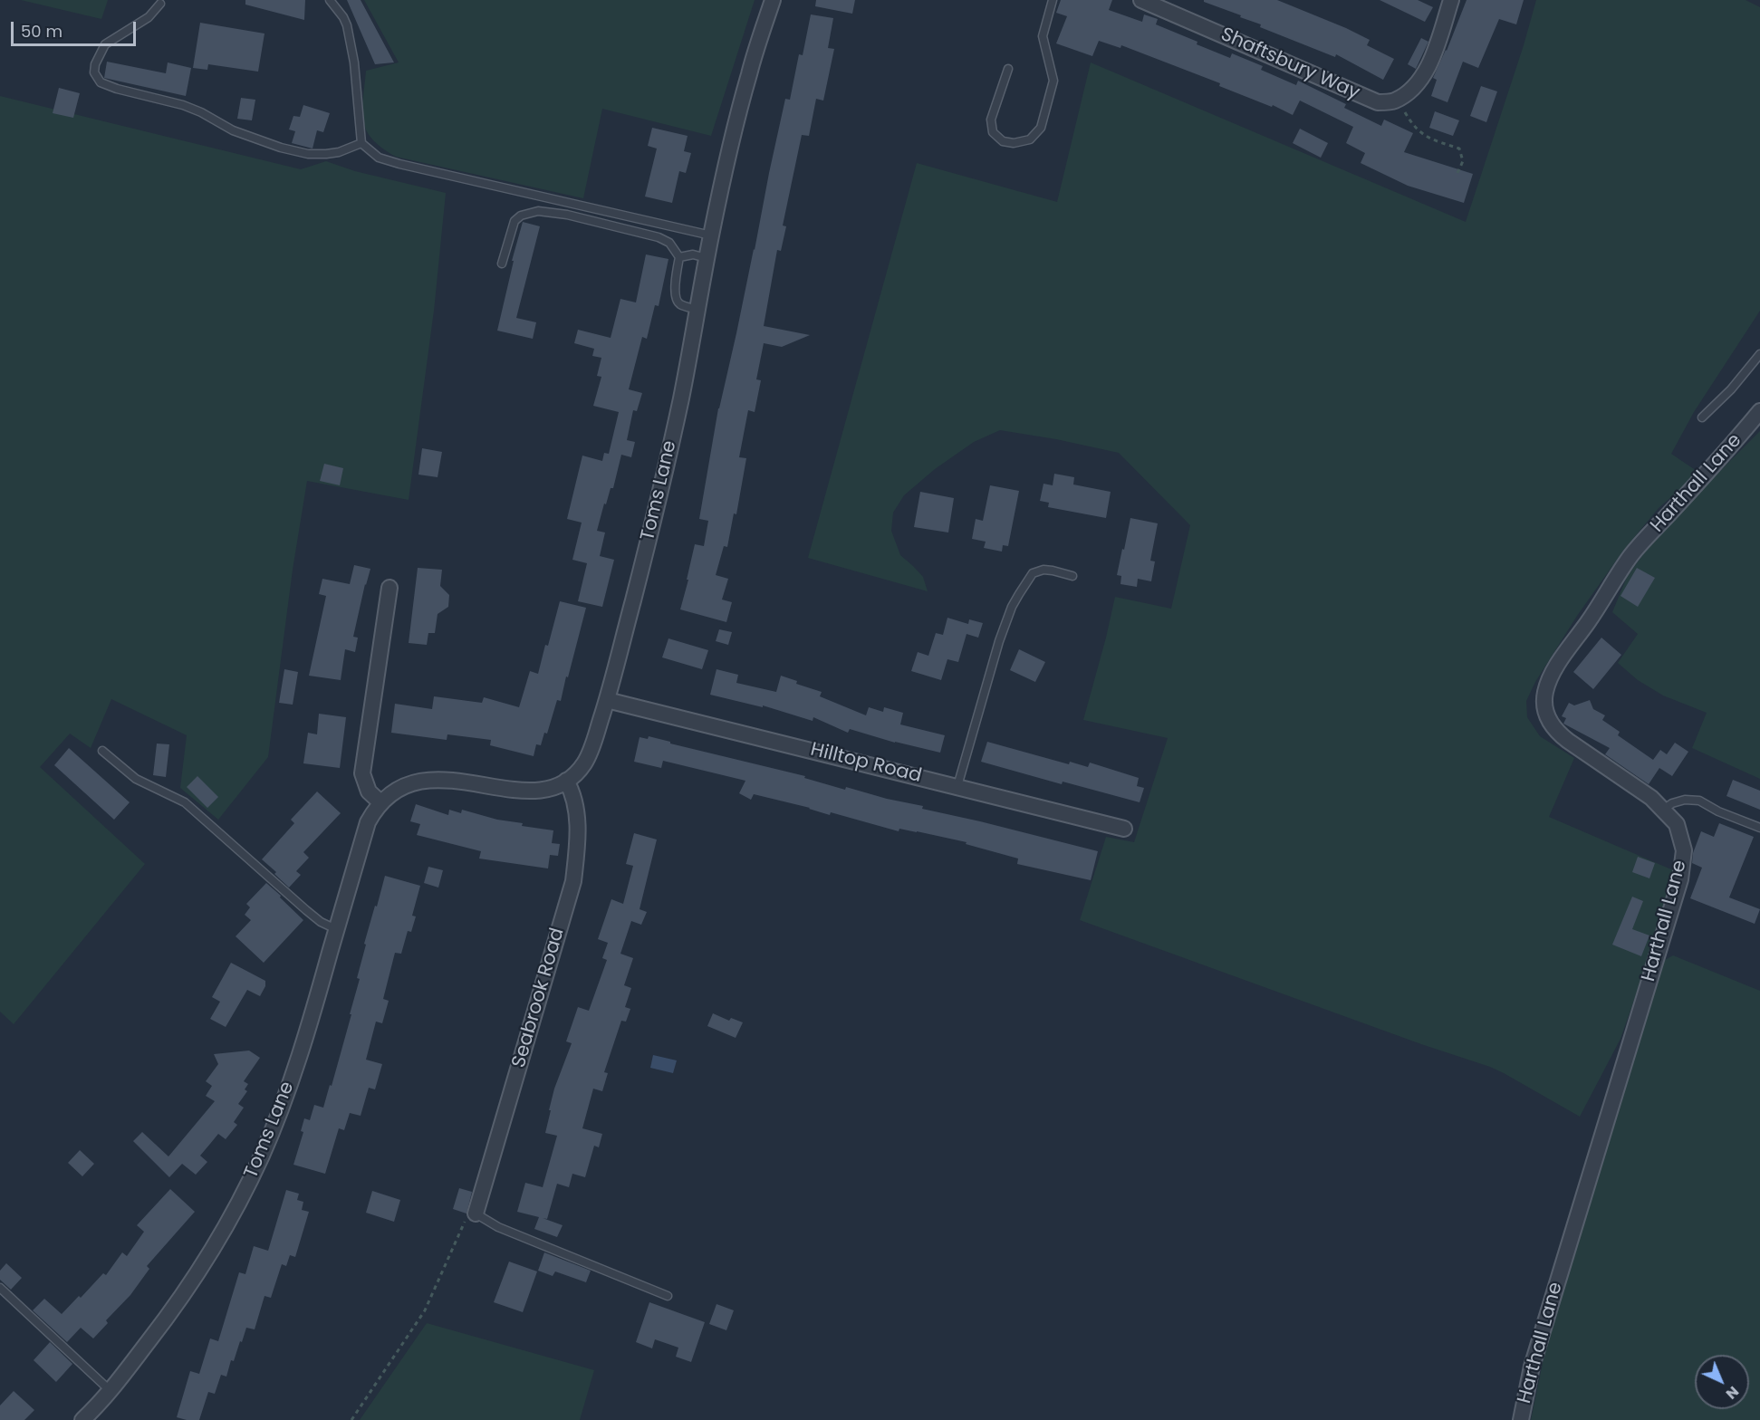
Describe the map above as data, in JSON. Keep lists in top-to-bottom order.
{
  "streets": {
    "street": [
      "Shaftsbury Way",
      "Harthall Lane",
      "Toms Lane",
      "Hilltop Road",
      "Seabrook Road"
    ]
  },
  "crossings": [
    ["Toms Lane", "Hilltop Road"],
    ["Toms Lane", "Seabrook Road"]
  ],
  "scale_bar": "50 m",
  "north": "bottom right"
}
